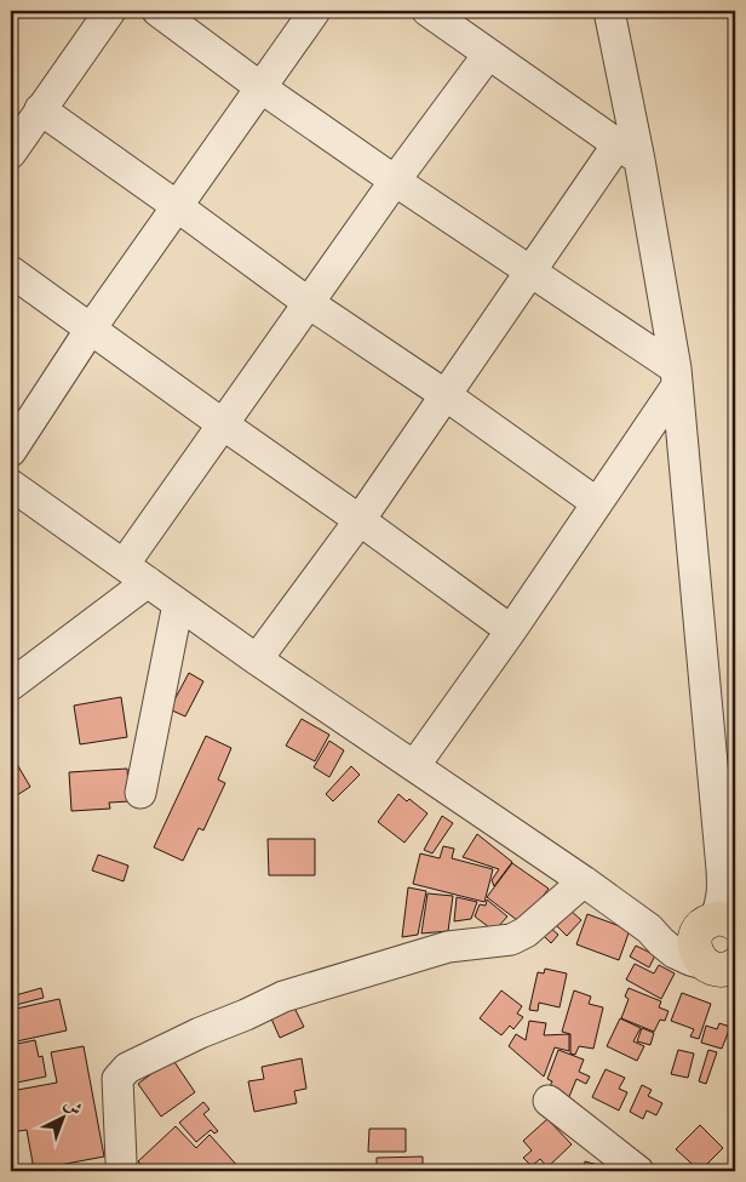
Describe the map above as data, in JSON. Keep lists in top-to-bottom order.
{
  "north": "top right"
}
